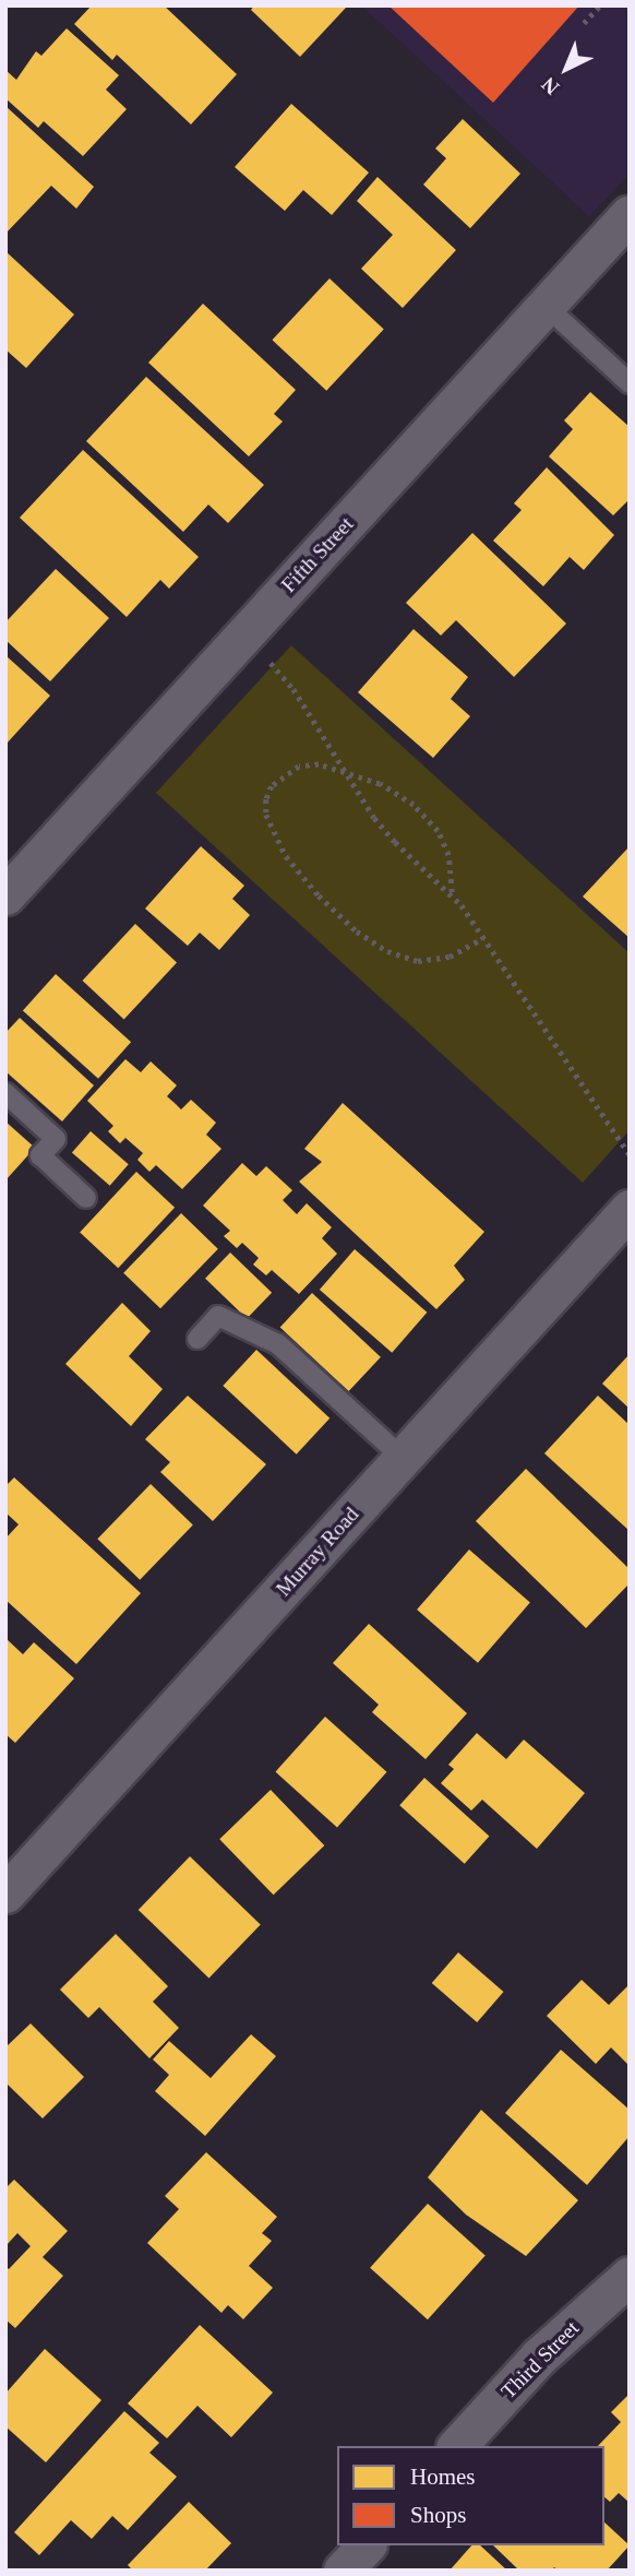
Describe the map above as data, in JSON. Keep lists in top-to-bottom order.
{
  "streets": {
    "street": ["Fifth Street", "Murray Road", "Third Street"]
  },
  "legend": ["Homes", "Shops"],
  "north": "bottom left"
}
